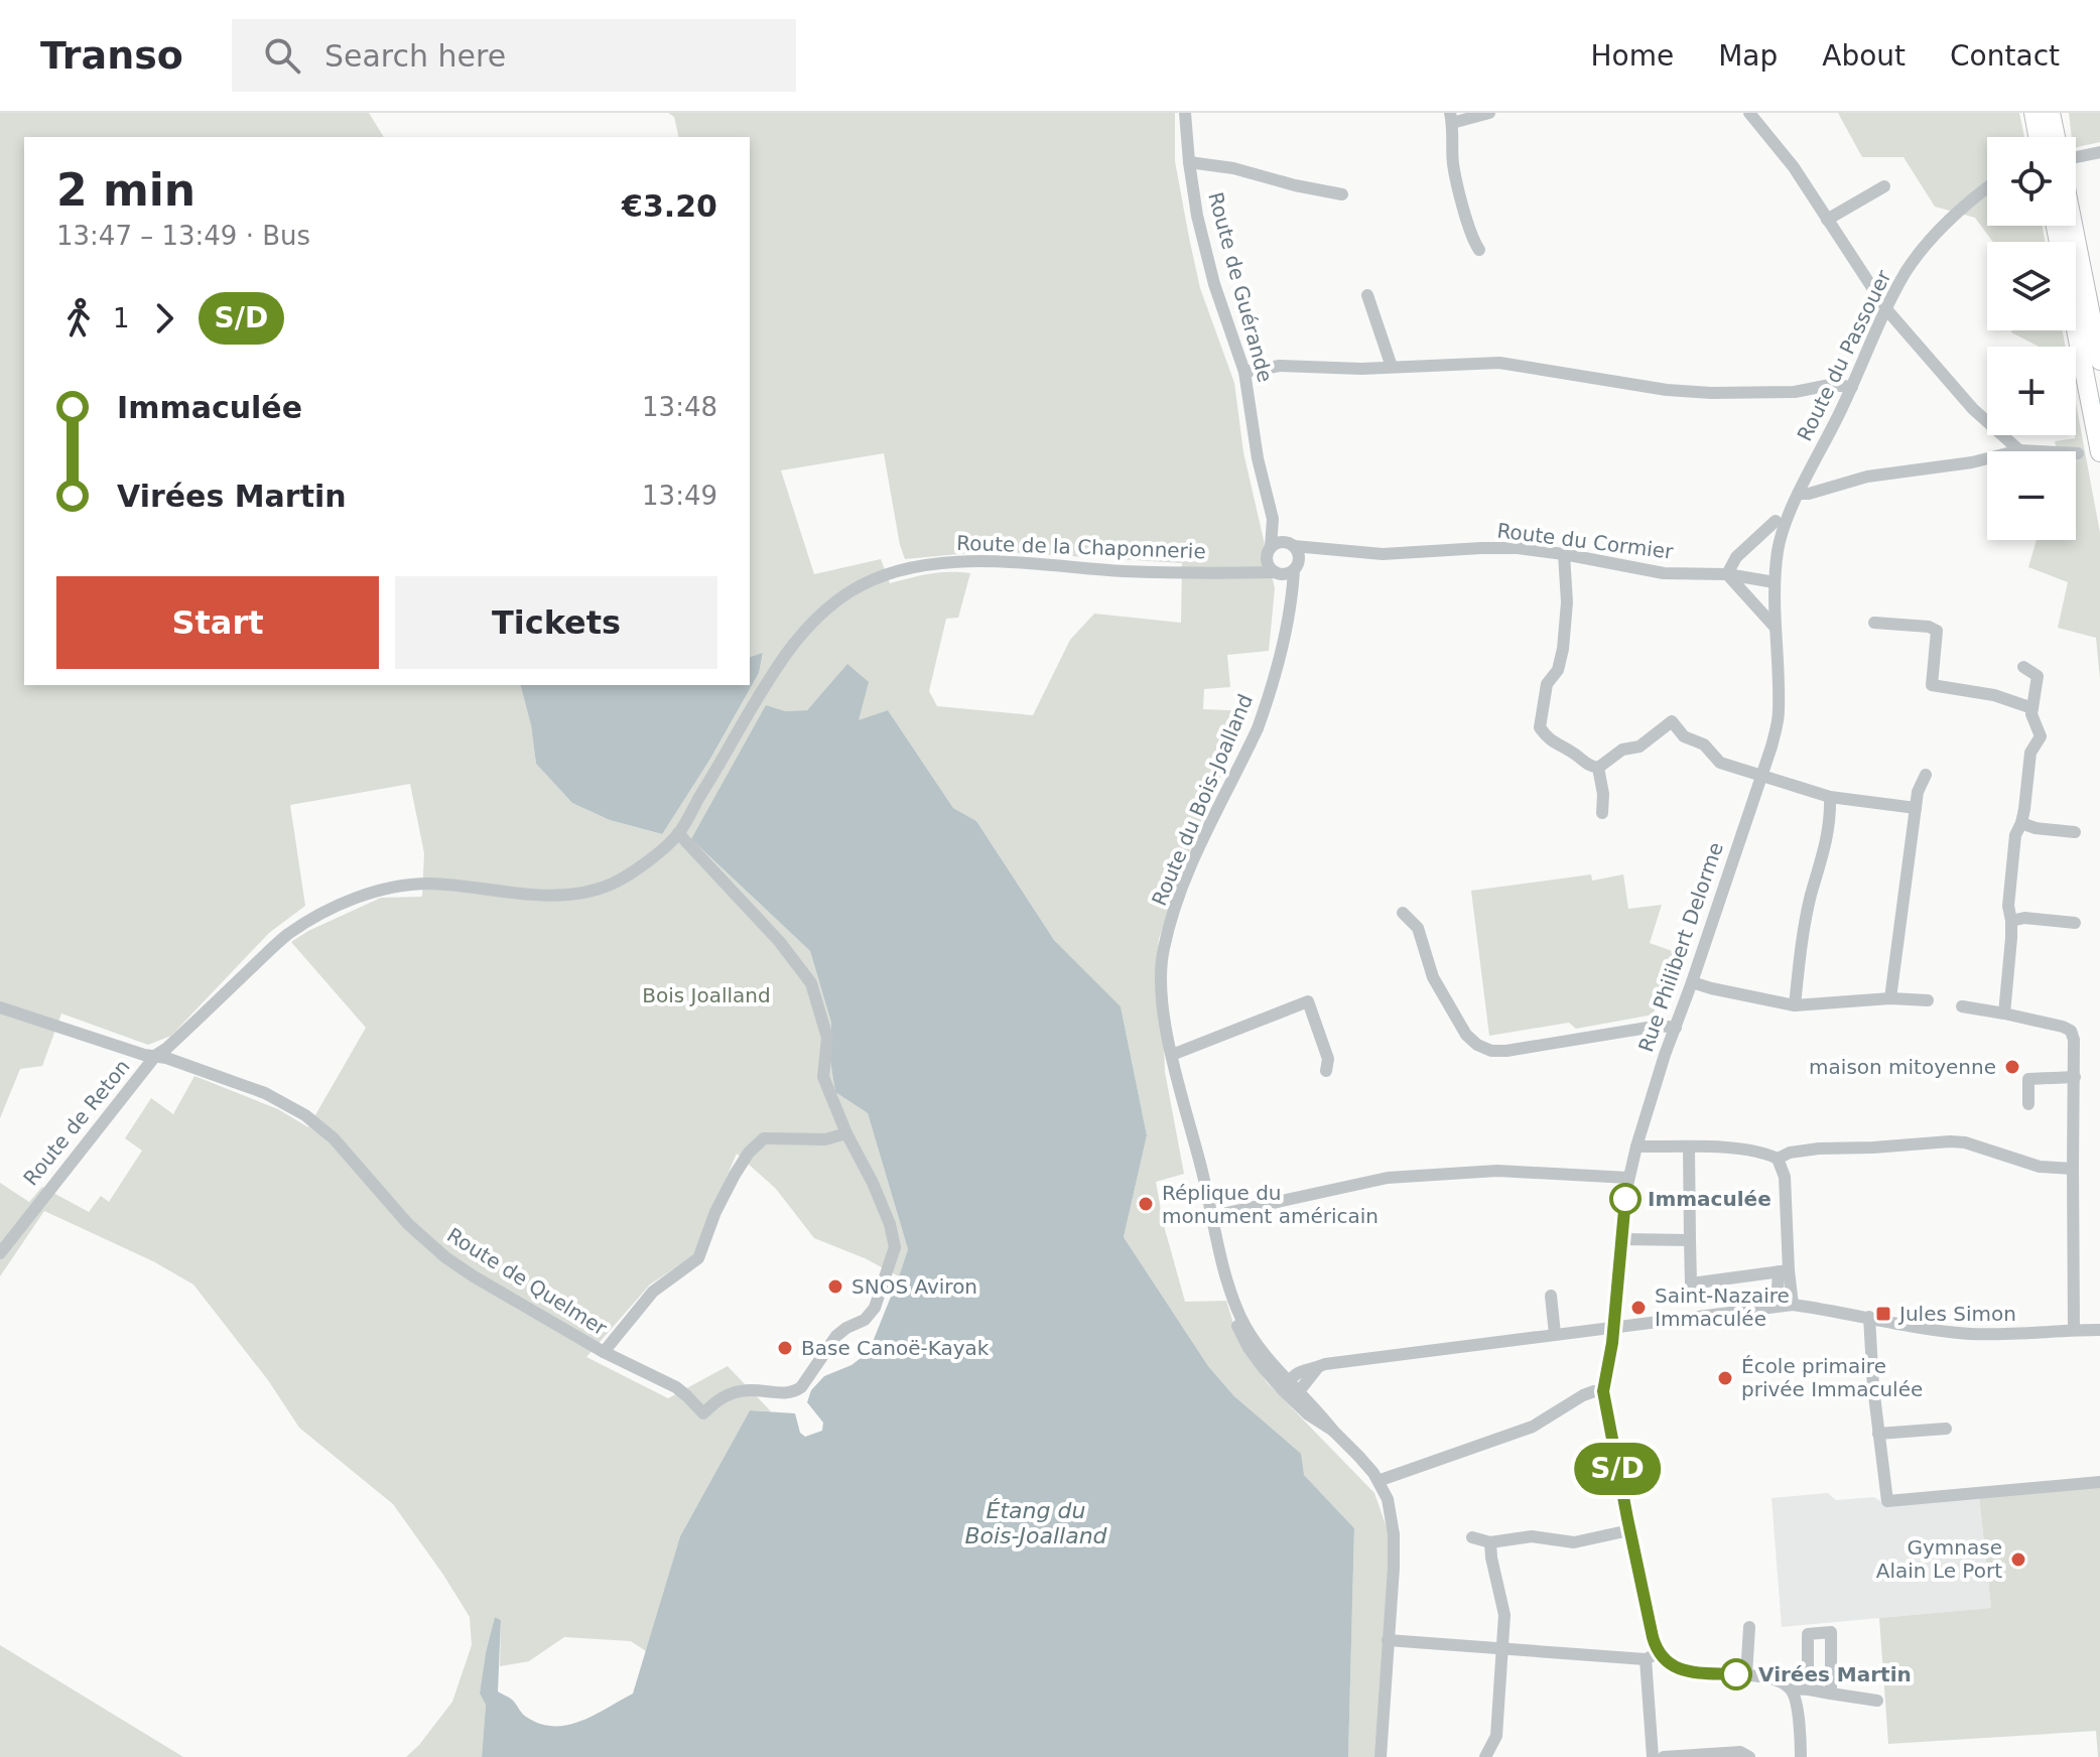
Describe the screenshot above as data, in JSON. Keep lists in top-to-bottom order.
{
  "streets": {
    "street": [
      "Route de Guérande",
      "Route du Passouer",
      "Route du Cormier",
      "Route de la Chaponnerie",
      "Route du Bois-Joalland",
      "Rue Philibert Delorme",
      "Route de Reton",
      "Route de Quelmer"
    ]
  },
  "crossings": [
    ["Route de Guérande", "Route du Cormier"],
    ["Route de Guérande", "Route de la Chaponnerie"],
    ["Route de Guérande", "Route du Bois-Joalland"],
    ["Route du Passouer", "Route du Cormier"],
    ["Route du Passouer", "Rue Philibert Delorme"],
    ["Route du Cormier", "Route de la Chaponnerie"],
    ["Route du Cormier", "Route du Bois-Joalland"],
    ["Route du Cormier", "Rue Philibert Delorme"],
    ["Route de la Chaponnerie", "Route du Bois-Joalland"],
    ["Route de la Chaponnerie", "Route de Reton"],
    ["Route de la Chaponnerie", "Route de Quelmer"],
    ["Route de Reton", "Route de Quelmer"]
  ],
  "water": ["Étang du Bois-Joalland"],
  "parks": ["Bois Joalland"],
  "places": {
    "other": [
      "maison mitoyenne",
      "Immaculée",
      "Réplique du monument américain",
      "SNOS Aviron",
      "Saint-Nazaire Immaculée",
      "Base Canoë-Kayak",
      "École primaire privée Immaculée",
      "Gymnase Alain Le Port",
      "Virées Martin"
    ],
    "transit": ["Jules Simon"]
  },
  "lines": ["bus line S/D"],
  "page": {
    "header": "Transo",
    "search": "Search here",
    "nav": [
      "Home",
      "Map",
      "About",
      "Contact"
    ],
    "on_map": "S/D",
    "map_buttons": ["+", "−"],
    "heading": ["2 min", "13:47 – 13:49 · Bus", "€3.20"],
    "legs": ["1", "S/D"],
    "list": [
      {
        "name": "Immaculée",
        "value": "13:48"
      },
      {
        "name": "Virées Martin",
        "value": "13:49"
      }
    ],
    "buttons": ["Start", "Tickets"]
  }
}
